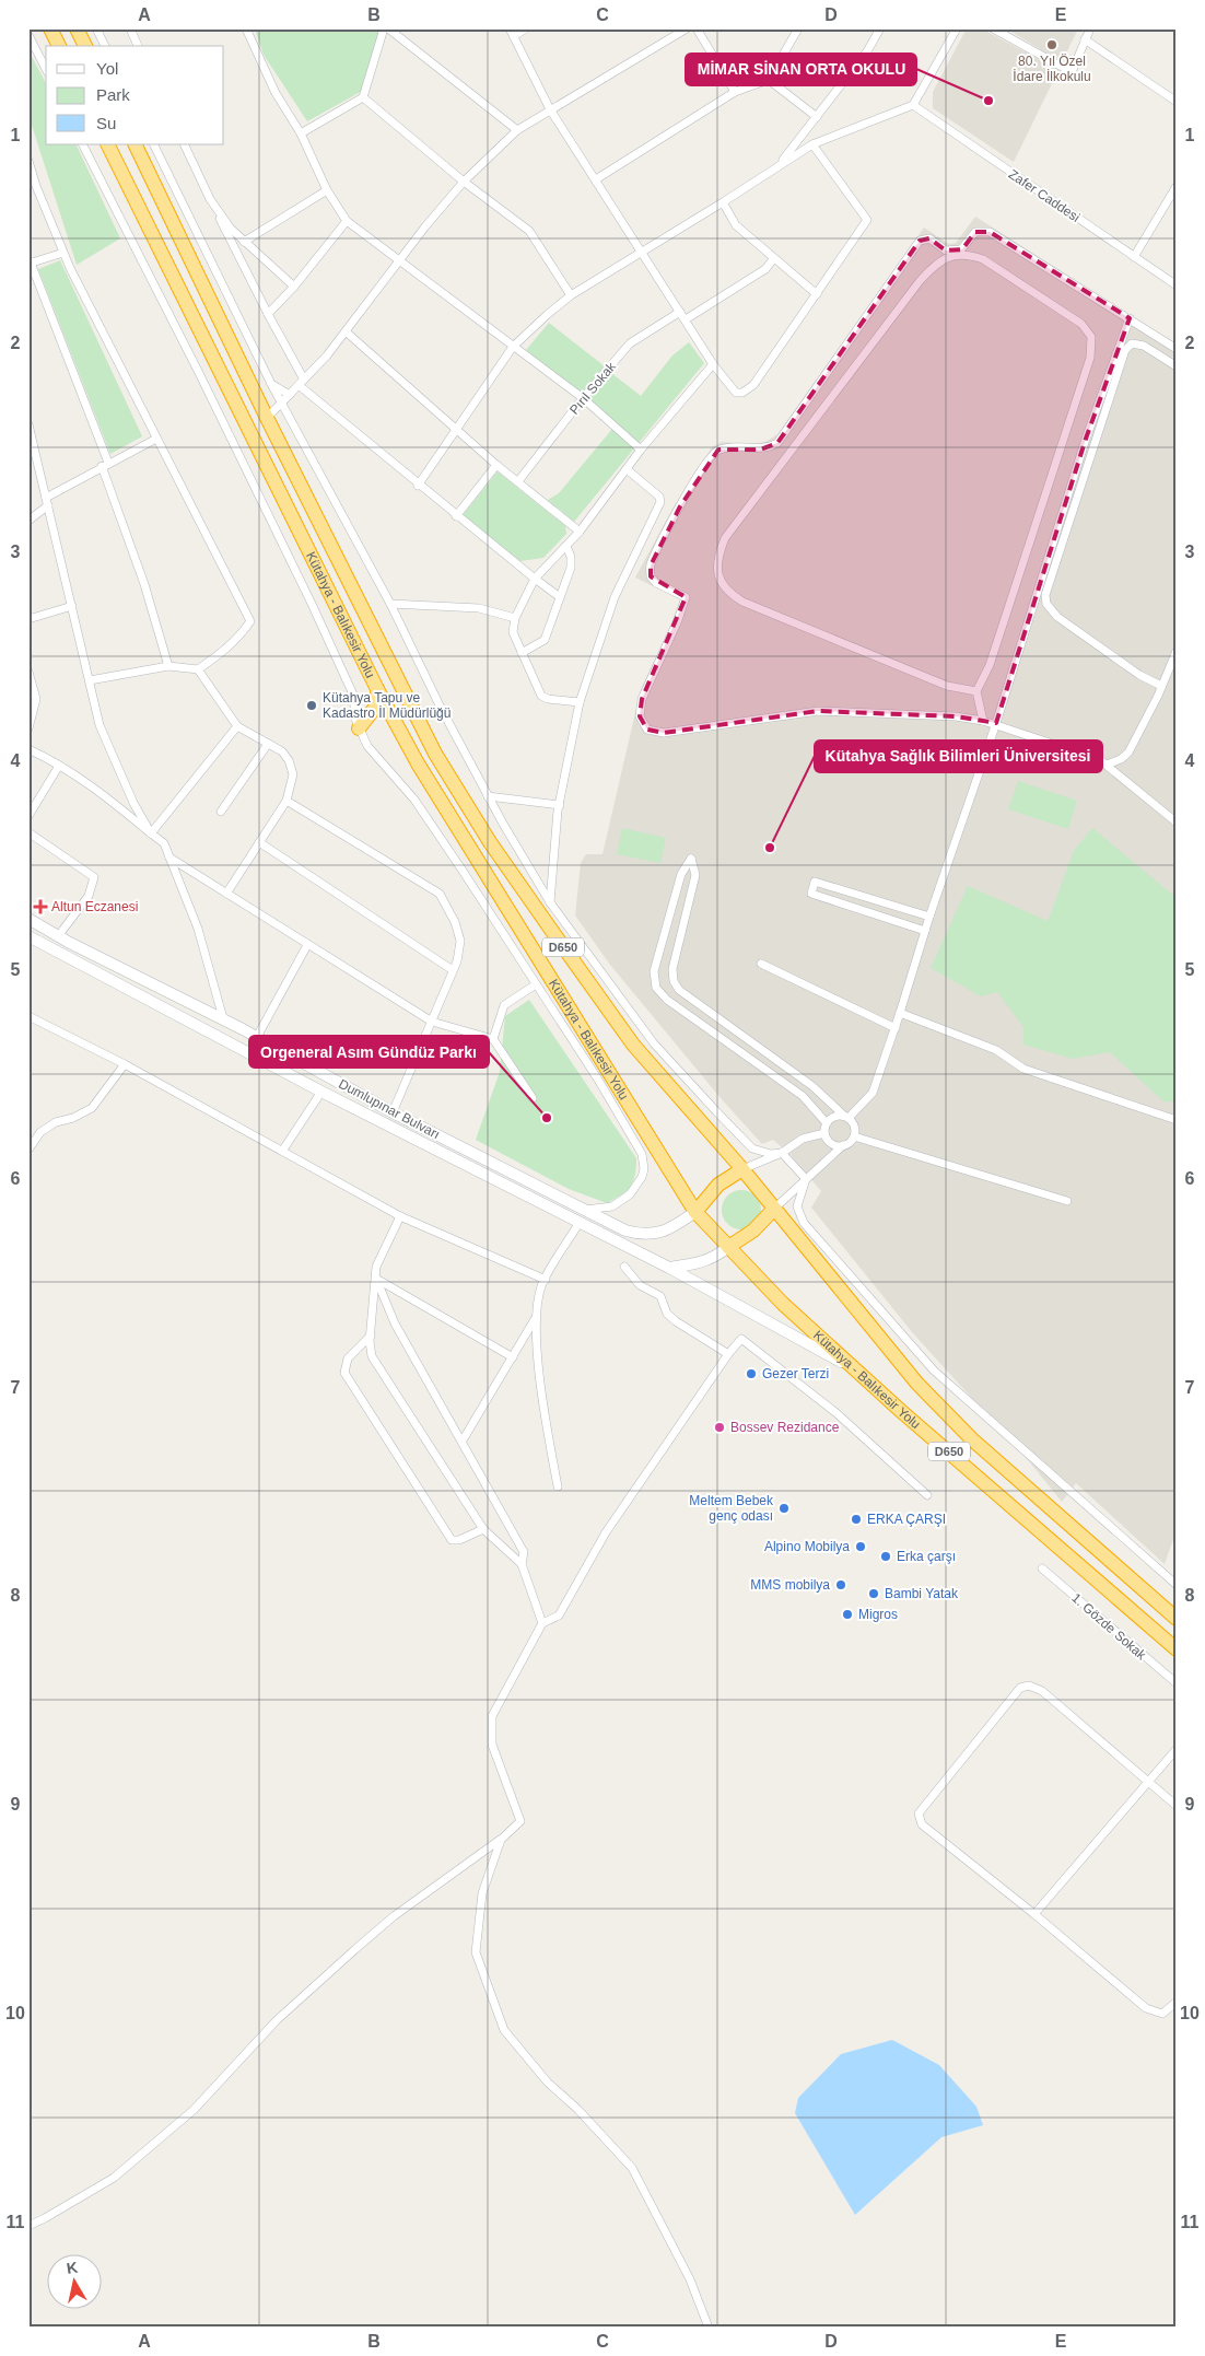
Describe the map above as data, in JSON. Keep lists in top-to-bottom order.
{
  "streets": {
    "highway": ["Kütahya - Balıkesir Yolu", "D650"],
    "main road": ["Dumlupınar Bulvarı"],
    "street": ["Zafer Caddesi", "Pırıl Sokak", "1. Gözde Sokak"]
  },
  "crossings": [
    ["Kütahya - Balıkesir Yolu", "Dumlupınar Bulvarı"]
  ],
  "places": {
    "other": [
      "80. Yıl Özel İdare İlkokulu",
      "MİMAR SİNAN ORTA OKULU",
      "Kütahya Tapu ve Kadastro İl Müdürlüğü",
      "Kütahya Sağlık Bilimleri Üniversitesi",
      "Orgeneral Asım Gündüz Parkı",
      "Gezer Terzi",
      "Bossev Rezidance",
      "Meltem Bebek genç odası",
      "ERKA ÇARŞI",
      "Alpino Mobilya",
      "Erka çarşı",
      "MMS mobilya",
      "Bambi Yatak",
      "Migros"
    ],
    "health": ["Altun Eczanesi"]
  },
  "legend": ["Yol", "Park", "Su"],
  "north": "top",
  "grid": {
    "columns": [
      "A",
      "B",
      "C",
      "D",
      "E"
    ],
    "rows": [
      "1",
      "2",
      "3",
      "4",
      "5",
      "6",
      "7",
      "8",
      "9",
      "10",
      "11"
    ]
  }
}
